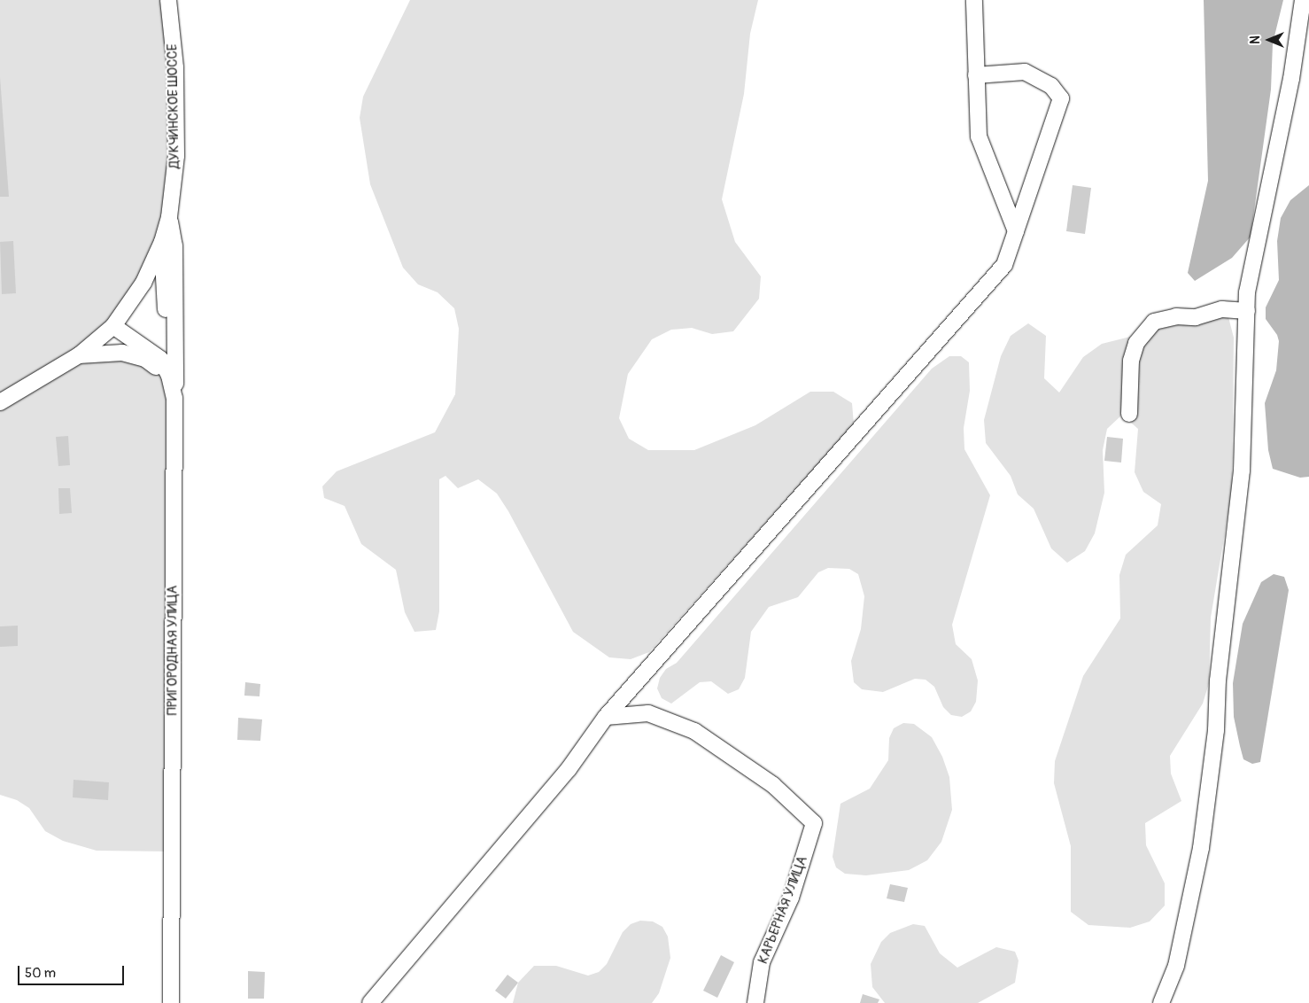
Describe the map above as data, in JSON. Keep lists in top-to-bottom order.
{
  "streets": {
    "street": ["ДУКЧИНСКОЕ ШОССЕ", "ПРИГОРОДНАЯ УЛИЦА", "КАРЬЕРНАЯ УЛИЦА"]
  },
  "crossings": [
    ["ДУКЧИНСКОЕ ШОССЕ", "ПРИГОРОДНАЯ УЛИЦА"]
  ],
  "scale_bar": "50 m",
  "north": "left"
}
